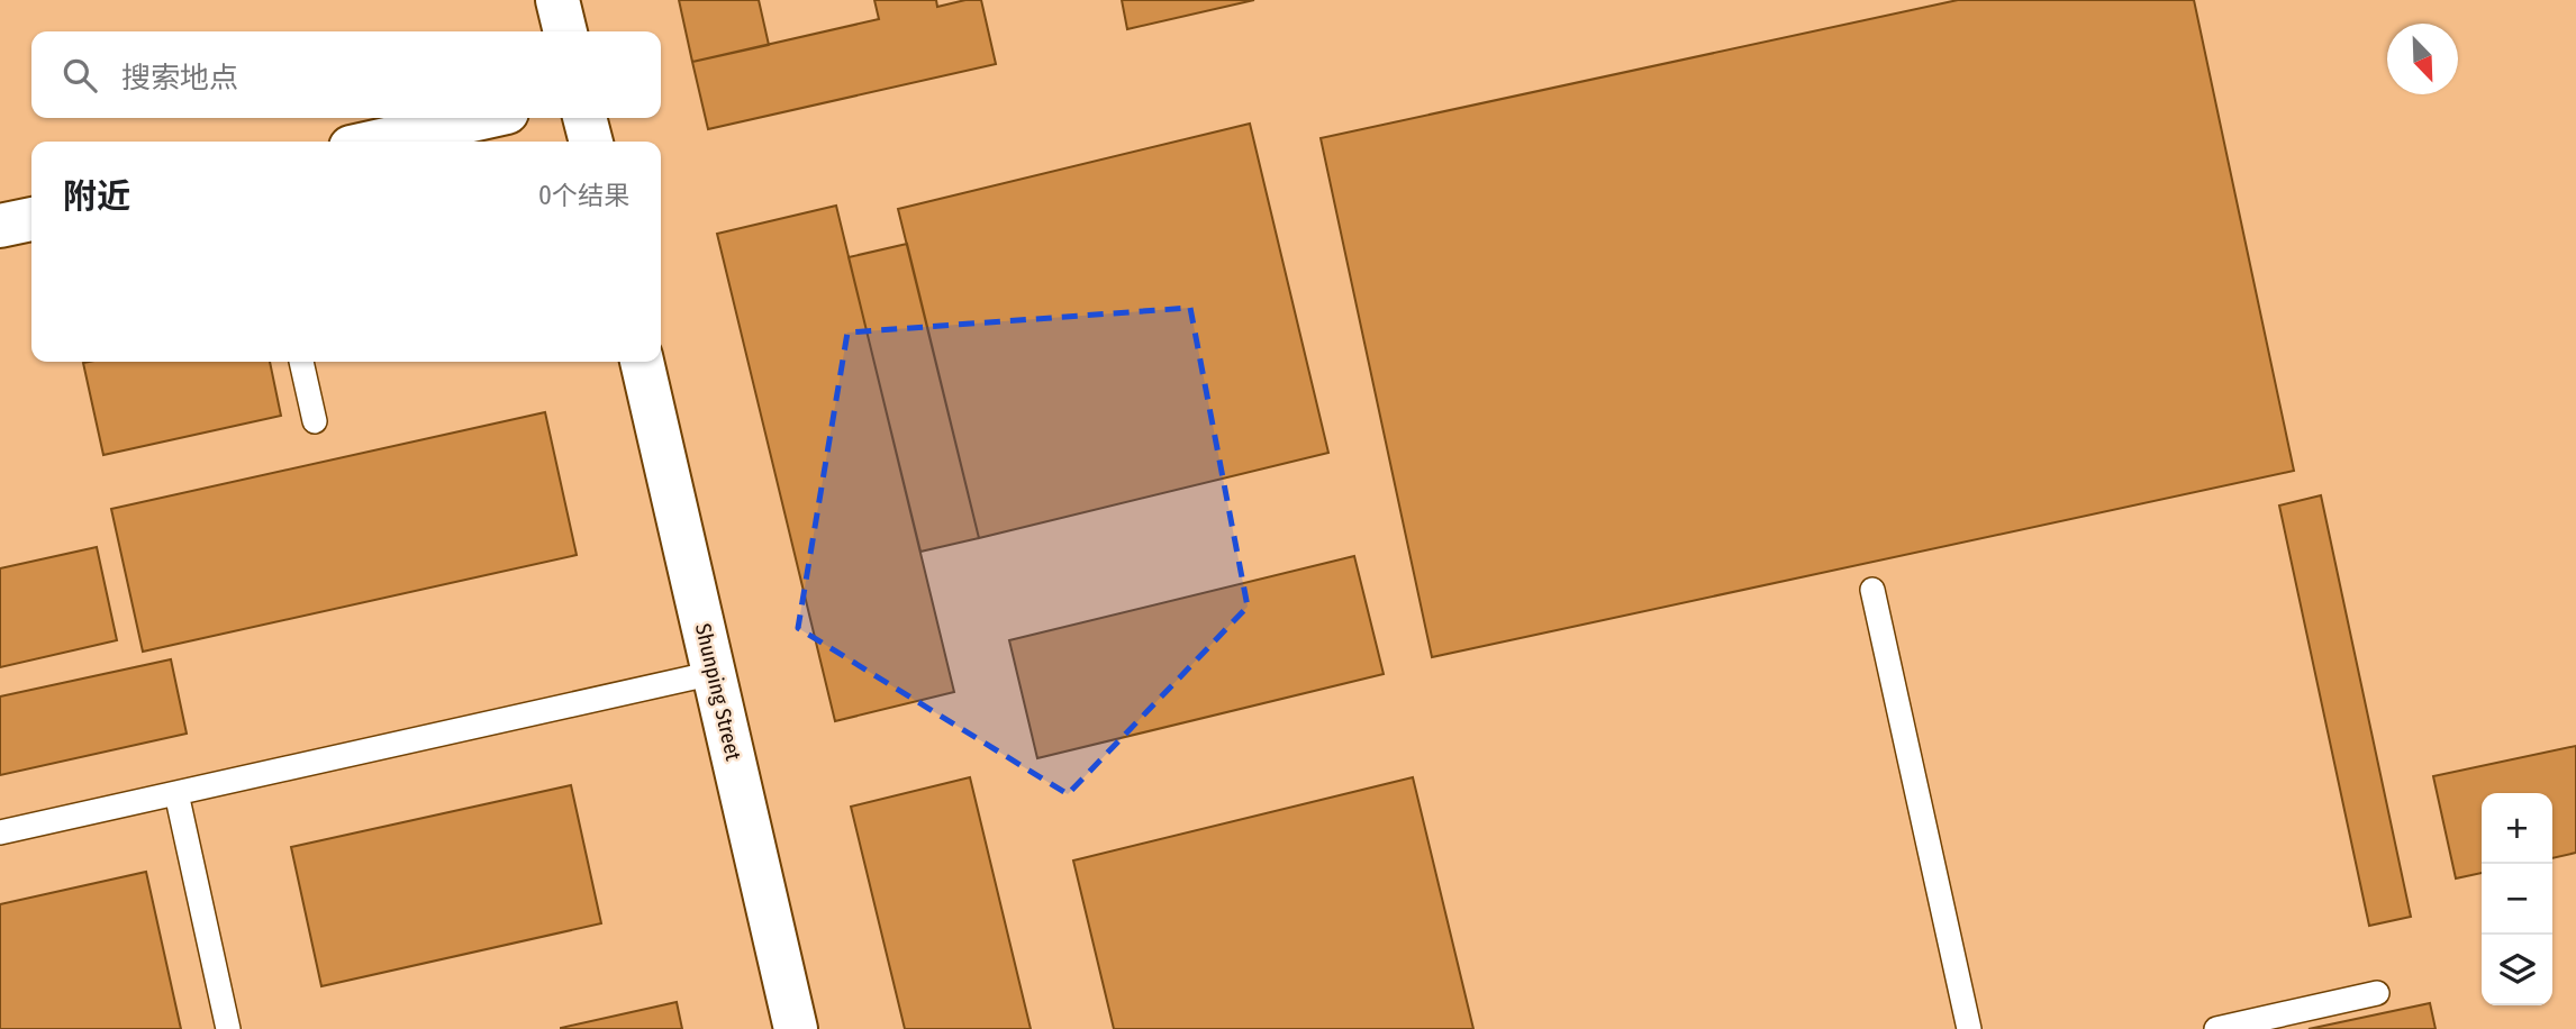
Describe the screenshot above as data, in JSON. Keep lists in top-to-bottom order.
{
  "streets": {
    "street": ["Shunping Street"]
  },
  "north": "bottom right",
  "page": {
    "search": "搜索地点",
    "heading": ["附近", "0个结果"],
    "map_buttons": ["+", "−"]
  }
}
